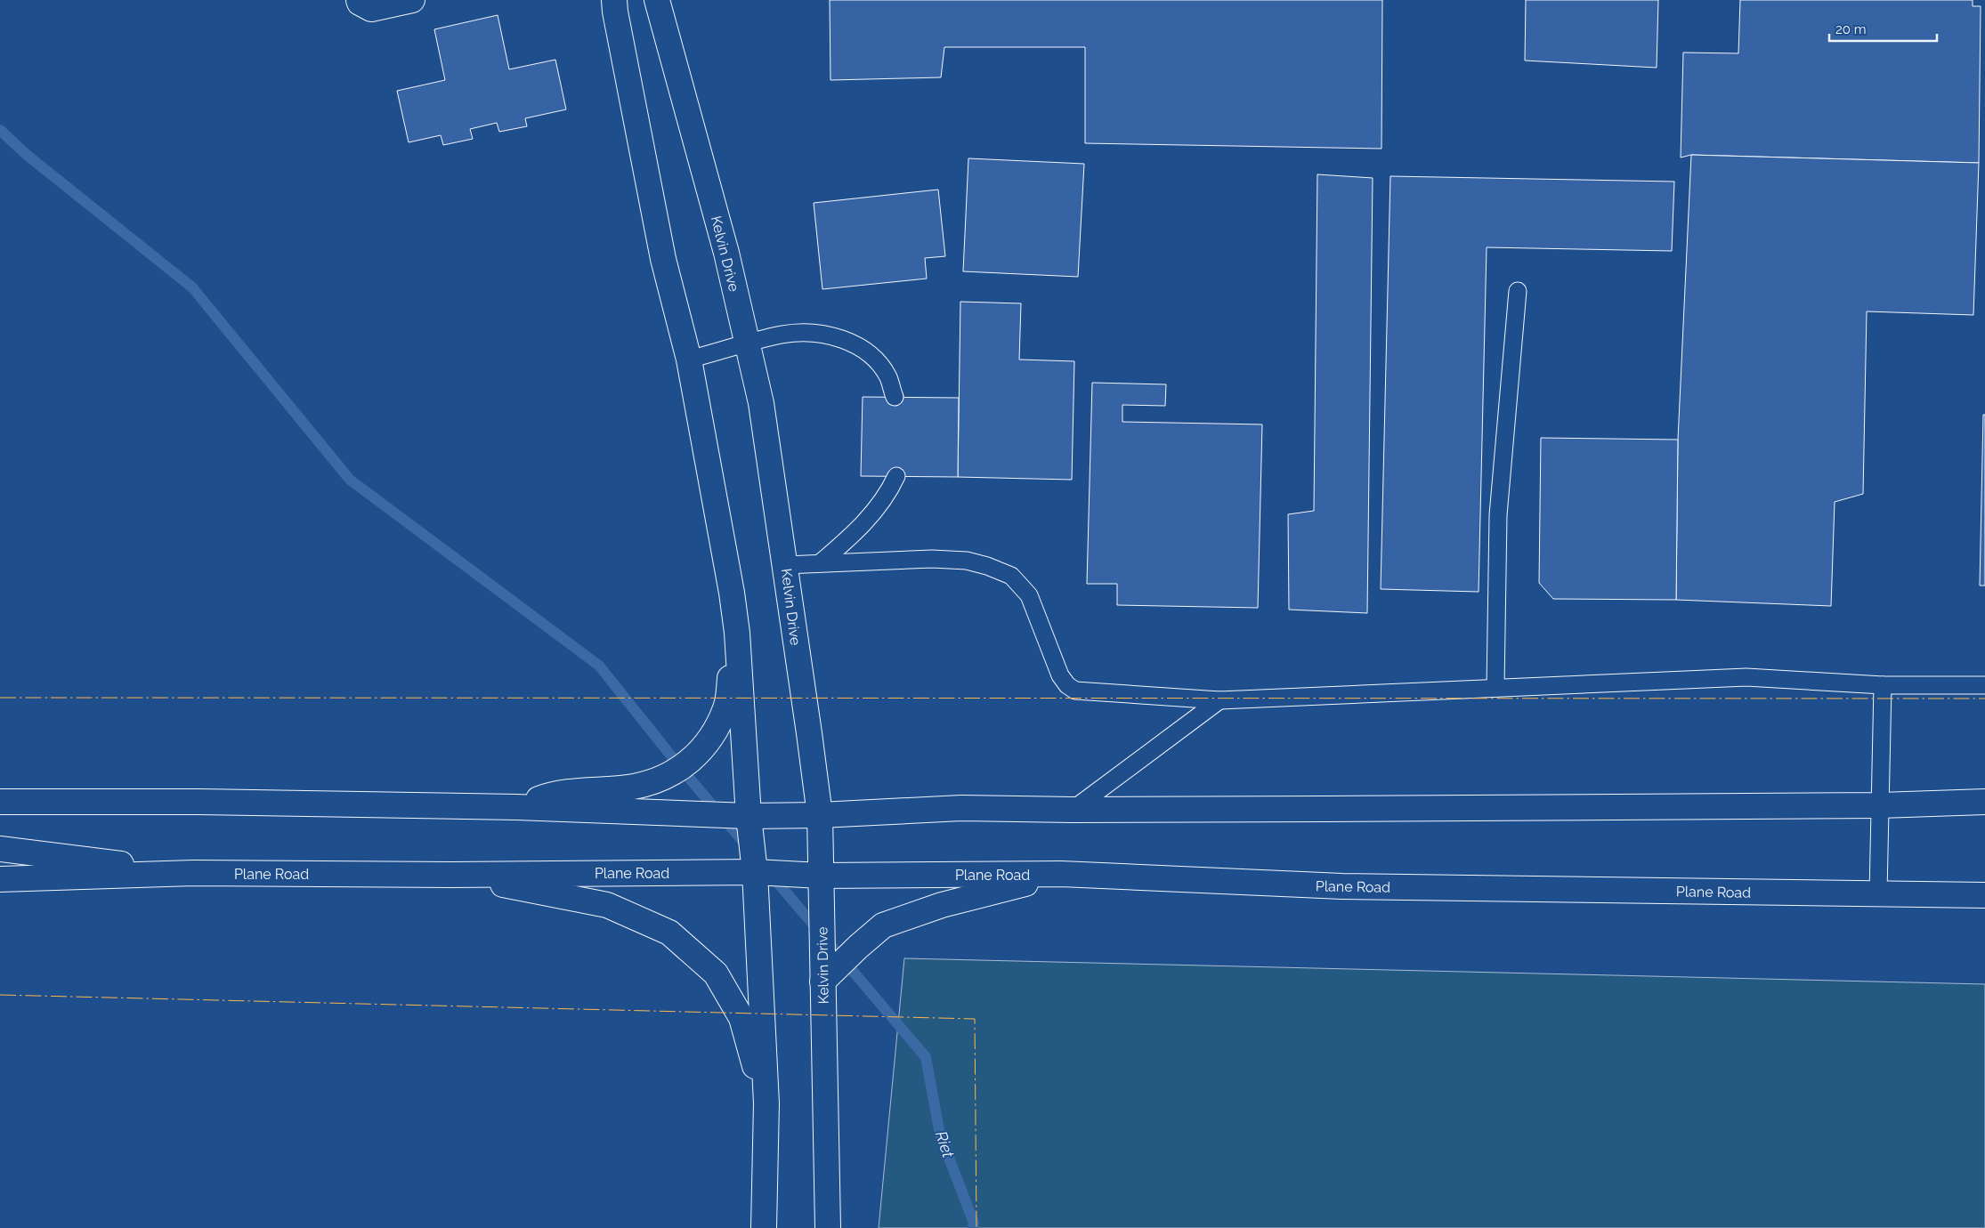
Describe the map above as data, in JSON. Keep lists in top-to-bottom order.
{
  "streets": {
    "main road": ["Kelvin Drive", "Plane Road"]
  },
  "crossings": [
    ["Kelvin Drive", "Plane Road"]
  ],
  "water": ["Riet"],
  "scale_bar": "20 m"
}
